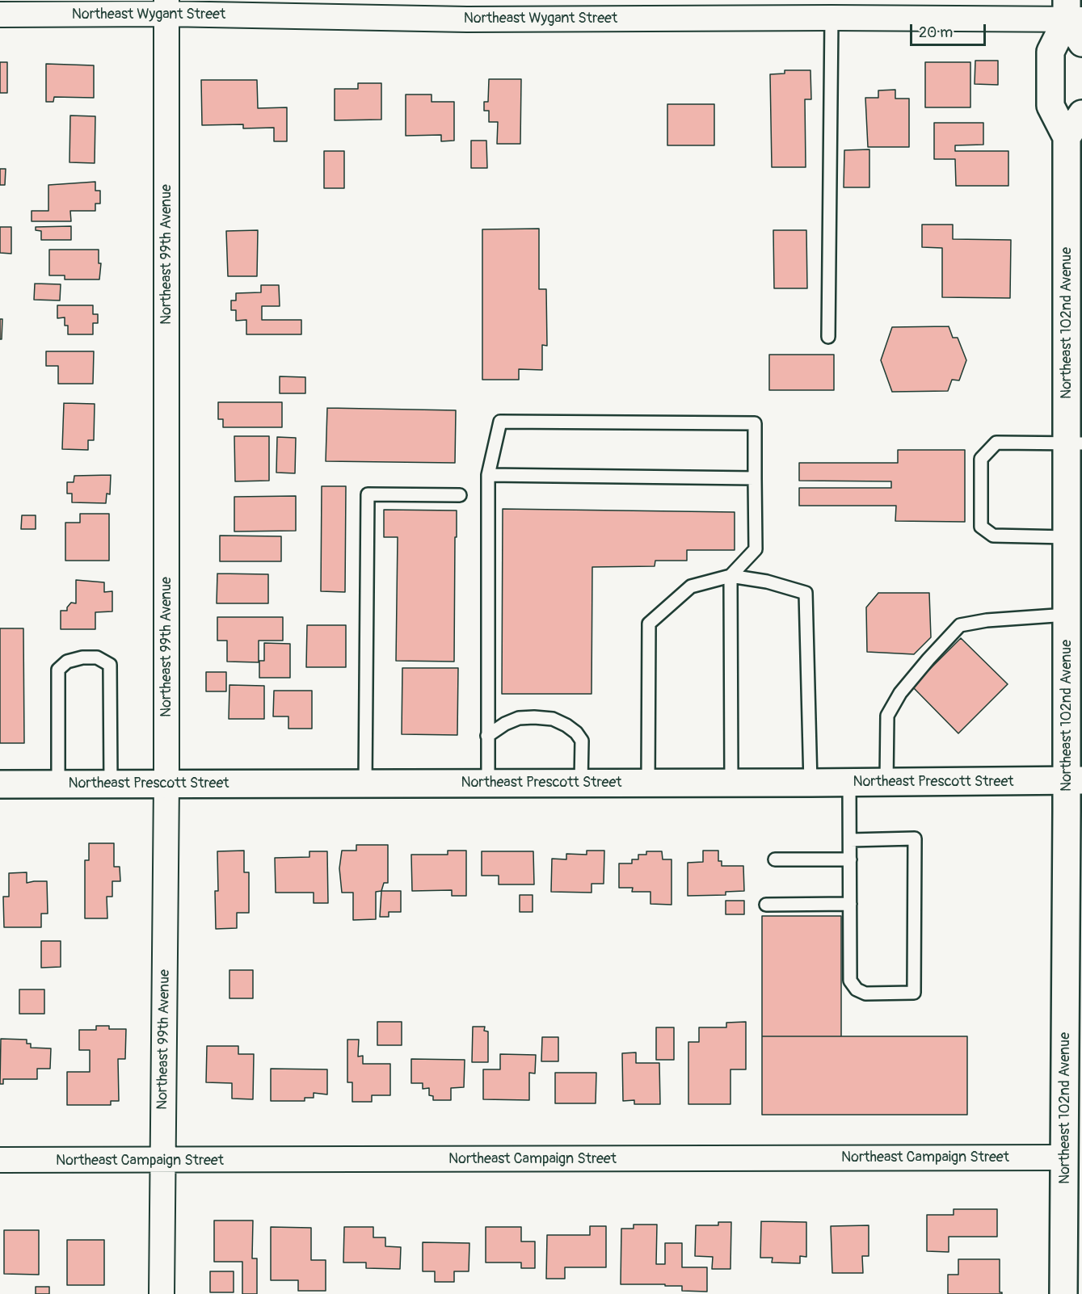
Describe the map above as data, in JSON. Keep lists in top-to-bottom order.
{
  "streets": {
    "main road": ["Northeast 102nd Avenue", "Northeast Prescott Street"],
    "street": ["Northeast Wygant Street", "Northeast 99th Avenue", "Northeast Campaign Street"]
  },
  "crossings": [
    ["Northeast Wygant Street", "Northeast 99th Avenue"],
    ["Northeast Wygant Street", "Northeast 102nd Avenue"],
    ["Northeast 99th Avenue", "Northeast Prescott Street"],
    ["Northeast 99th Avenue", "Northeast Campaign Street"],
    ["Northeast 102nd Avenue", "Northeast Prescott Street"],
    ["Northeast 102nd Avenue", "Northeast Campaign Street"]
  ],
  "scale_bar": "20 m"
}
